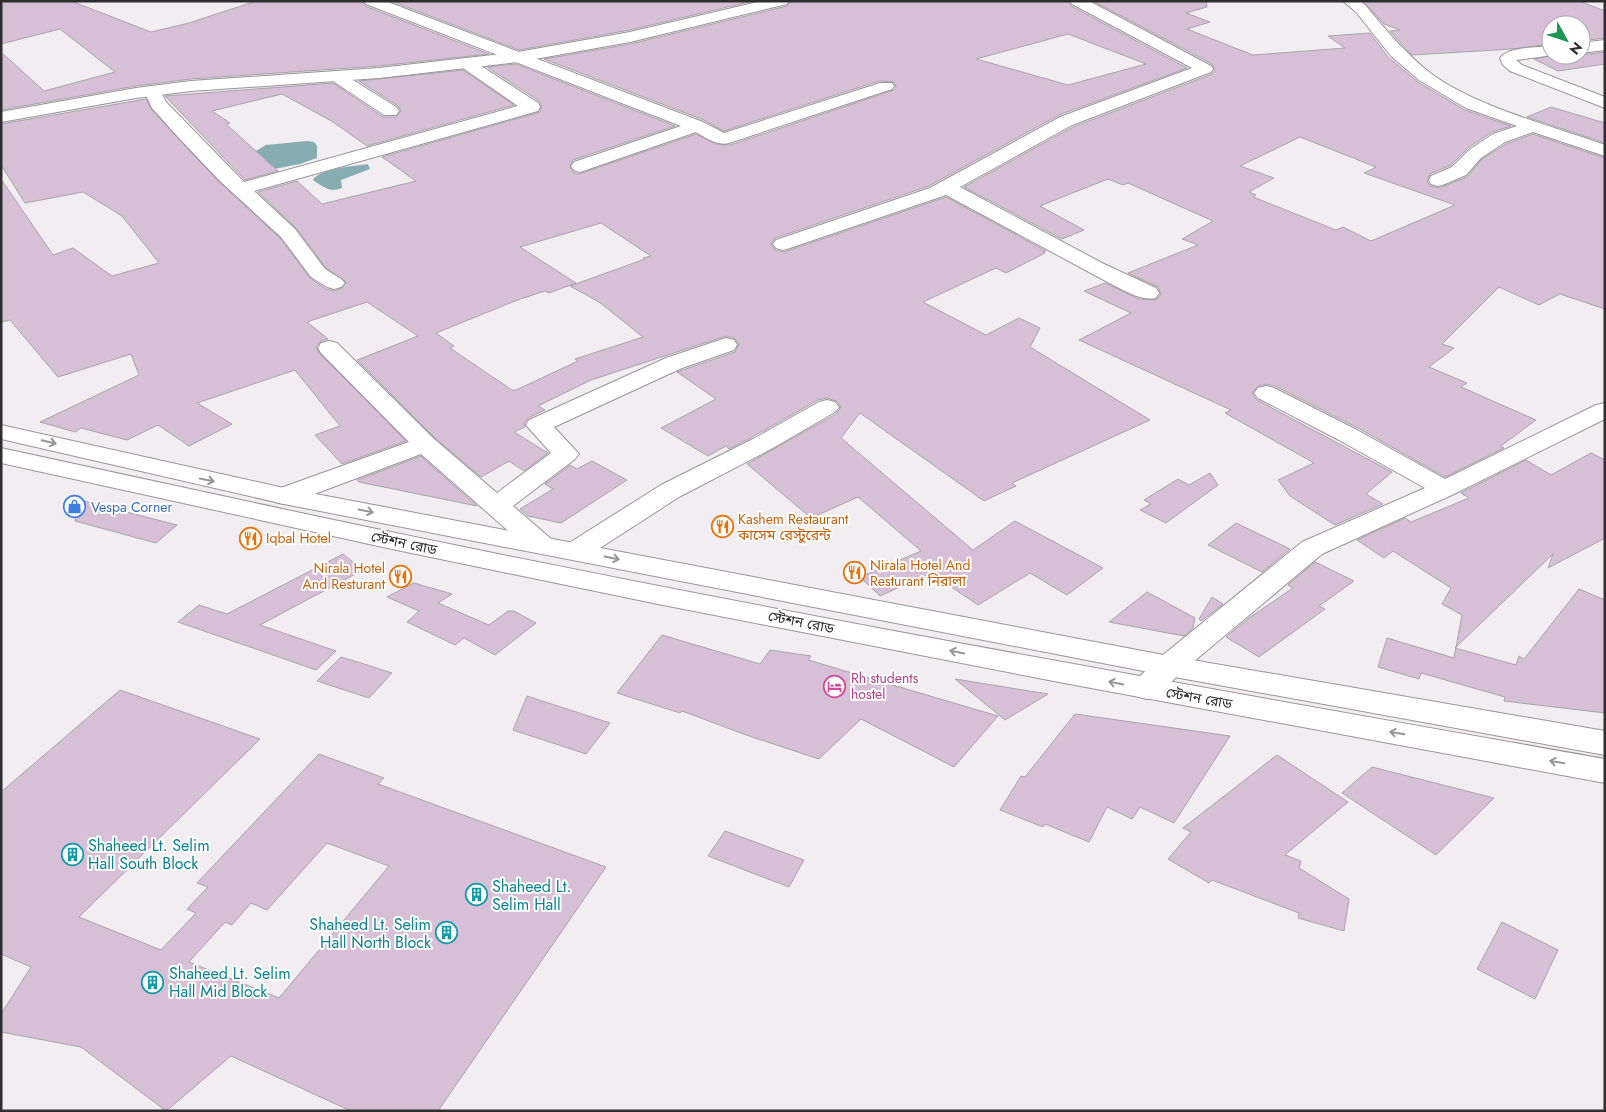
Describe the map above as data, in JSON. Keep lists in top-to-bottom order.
{
  "streets": {
    "street": ["স্টেশন রোড"]
  },
  "places": {
    "shop": ["Vespa Corner"],
    "restaurant": [
      "Kashem Restaurant কাসেম রেস্টুরেন্ট",
      "Iqbal Hotel",
      "Nirala Hotel And Resturant নিরালা",
      "Nirala Hotel And Resturant"
    ],
    "hotel": ["Rh students hostel"],
    "building": [
      "Shaheed Lt. Selim Hall South Block",
      "Shaheed Lt. Selim Hall",
      "Shaheed Lt. Selim Hall North Block",
      "Shaheed Lt. Selim Hall Mid Block"
    ]
  },
  "north": "bottom right"
}
